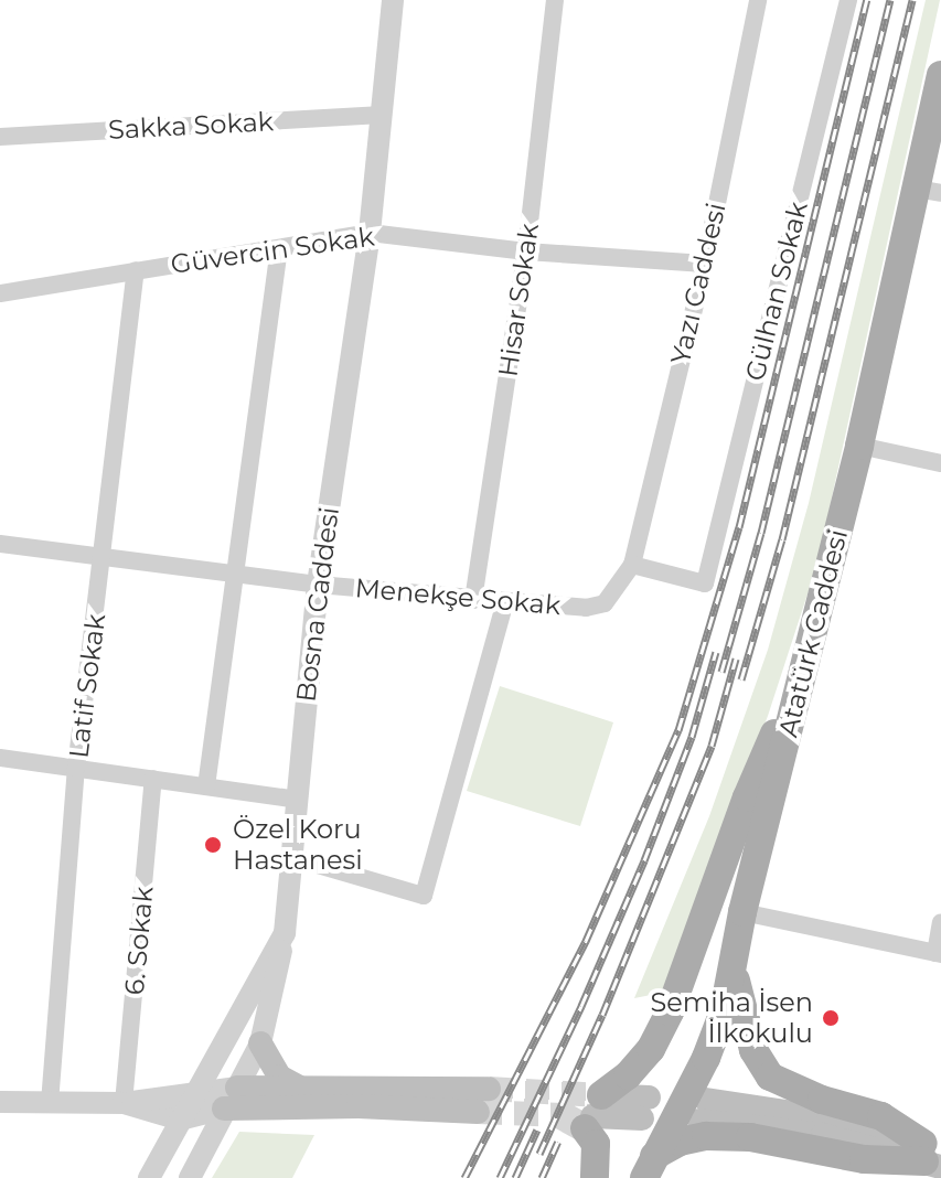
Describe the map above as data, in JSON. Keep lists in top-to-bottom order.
{
  "streets": {
    "main road": ["Atatürk Caddesi"],
    "street": [
      "Sakka Sokak",
      "Güvercin Sokak",
      "Yazı Caddesi",
      "Gülhan Sokak",
      "Hisar Sokak",
      "Menekşe Sokak",
      "Bosna Caddesi",
      "Latif Sokak",
      "6. Sokak"
    ]
  },
  "crossings": [
    ["Sakka Sokak", "Bosna Caddesi"],
    ["Güvercin Sokak", "Yazı Caddesi"],
    ["Güvercin Sokak", "Hisar Sokak"],
    ["Güvercin Sokak", "Bosna Caddesi"],
    ["Güvercin Sokak", "Latif Sokak"],
    ["Yazı Caddesi", "Gülhan Sokak"],
    ["Yazı Caddesi", "Menekşe Sokak"],
    ["Gülhan Sokak", "Menekşe Sokak"],
    ["Hisar Sokak", "Menekşe Sokak"],
    ["Menekşe Sokak", "Bosna Caddesi"],
    ["Menekşe Sokak", "Latif Sokak"]
  ],
  "places": ["Özel Koru Hastanesi", "Semiha İsen İlkokulu"]
}
